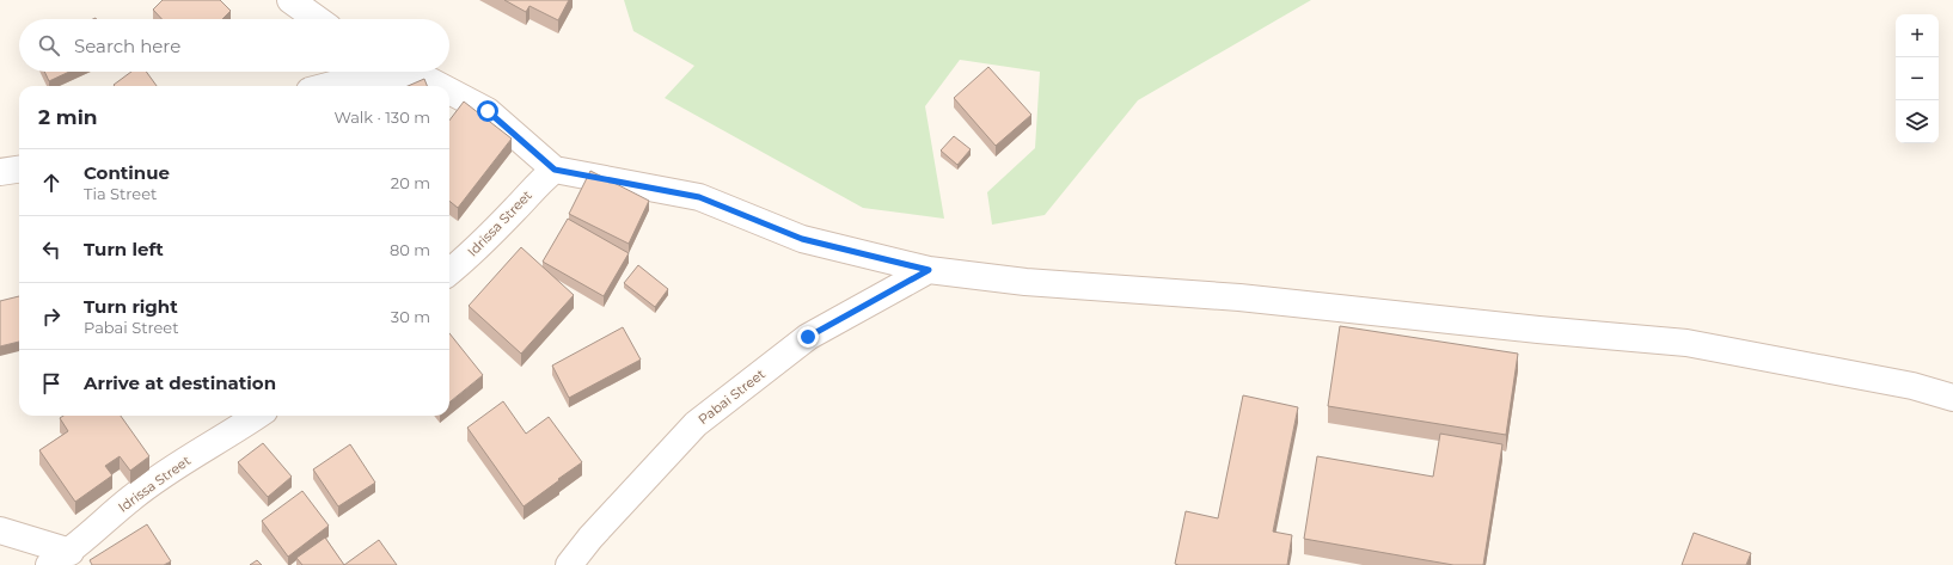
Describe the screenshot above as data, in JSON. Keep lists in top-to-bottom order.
{
  "streets": {
    "street": ["Idrissa Street", "Pabai Street"]
  },
  "page": {
    "map_buttons": ["+", "−"],
    "search": "Search here",
    "heading": ["2 min", "Walk · 130 m"],
    "list": [
      ["Continue", "Tia Street", "20 m"],
      ["Turn left", "80 m"],
      ["Turn right", "Pabai Street", "30 m"],
      "Arrive at destination"
    ]
  }
}
